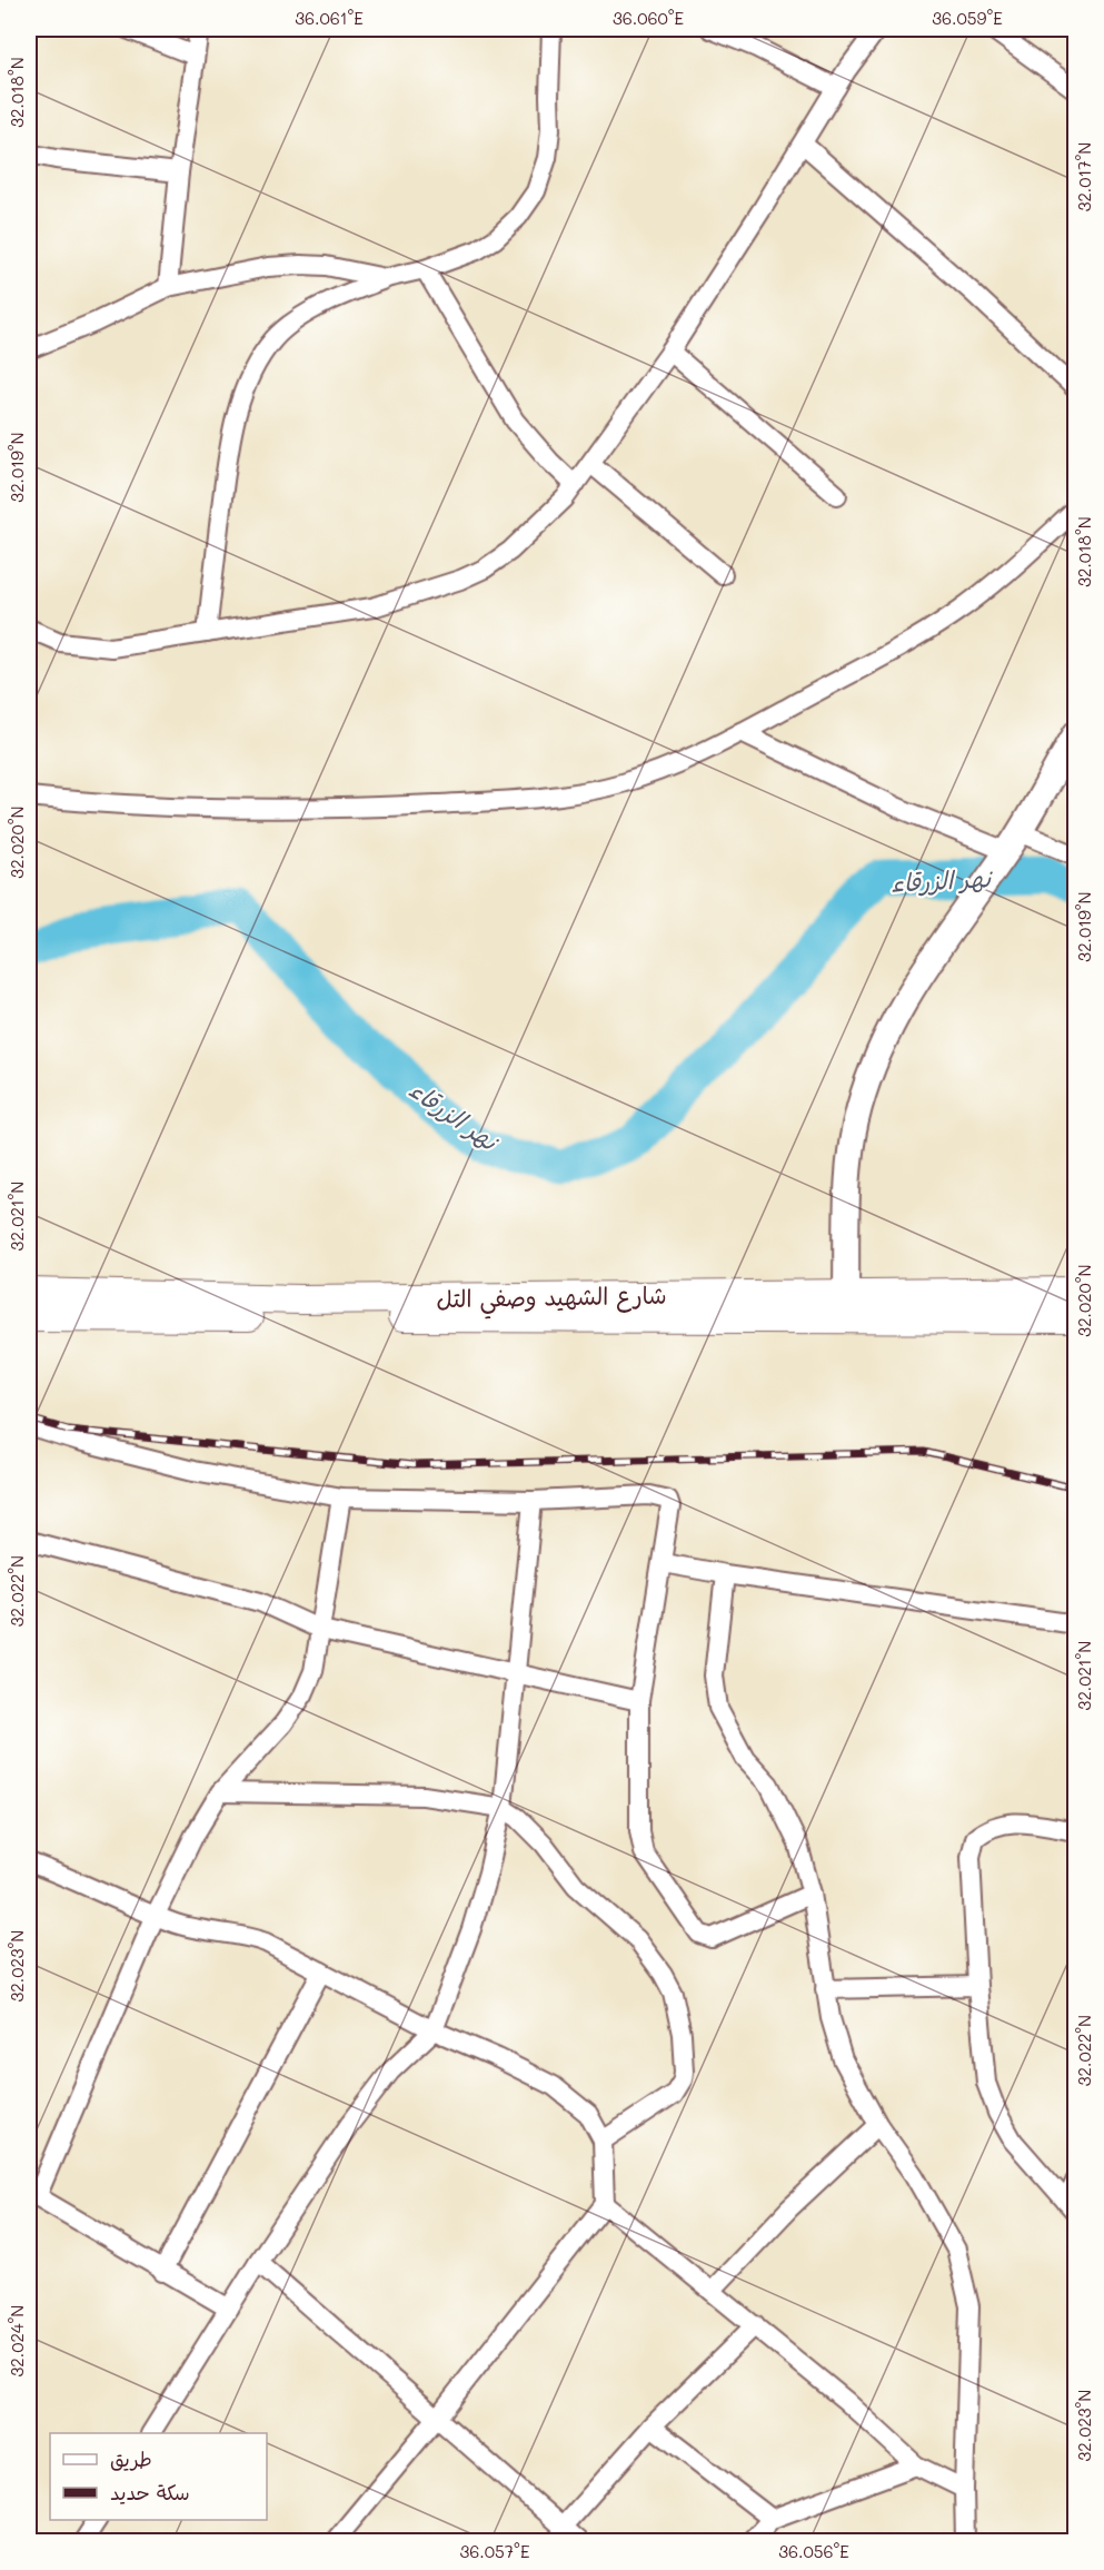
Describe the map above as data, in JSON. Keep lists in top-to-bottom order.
{
  "streets": {
    "main road": ["شارع الشهيد وصفي التل"]
  },
  "water": ["نهر الزرقاء"],
  "legend": ["طريق", "سكة حديد"],
  "coordinates": [
    "36.061°E",
    "36.060°E",
    "36.059°E",
    "32.018°N",
    "32.017°N",
    "32.019°N",
    "32.020°N",
    "32.021°N",
    "32.022°N",
    "32.023°N",
    "32.024°N",
    "36.057°E",
    "36.056°E"
  ]
}
